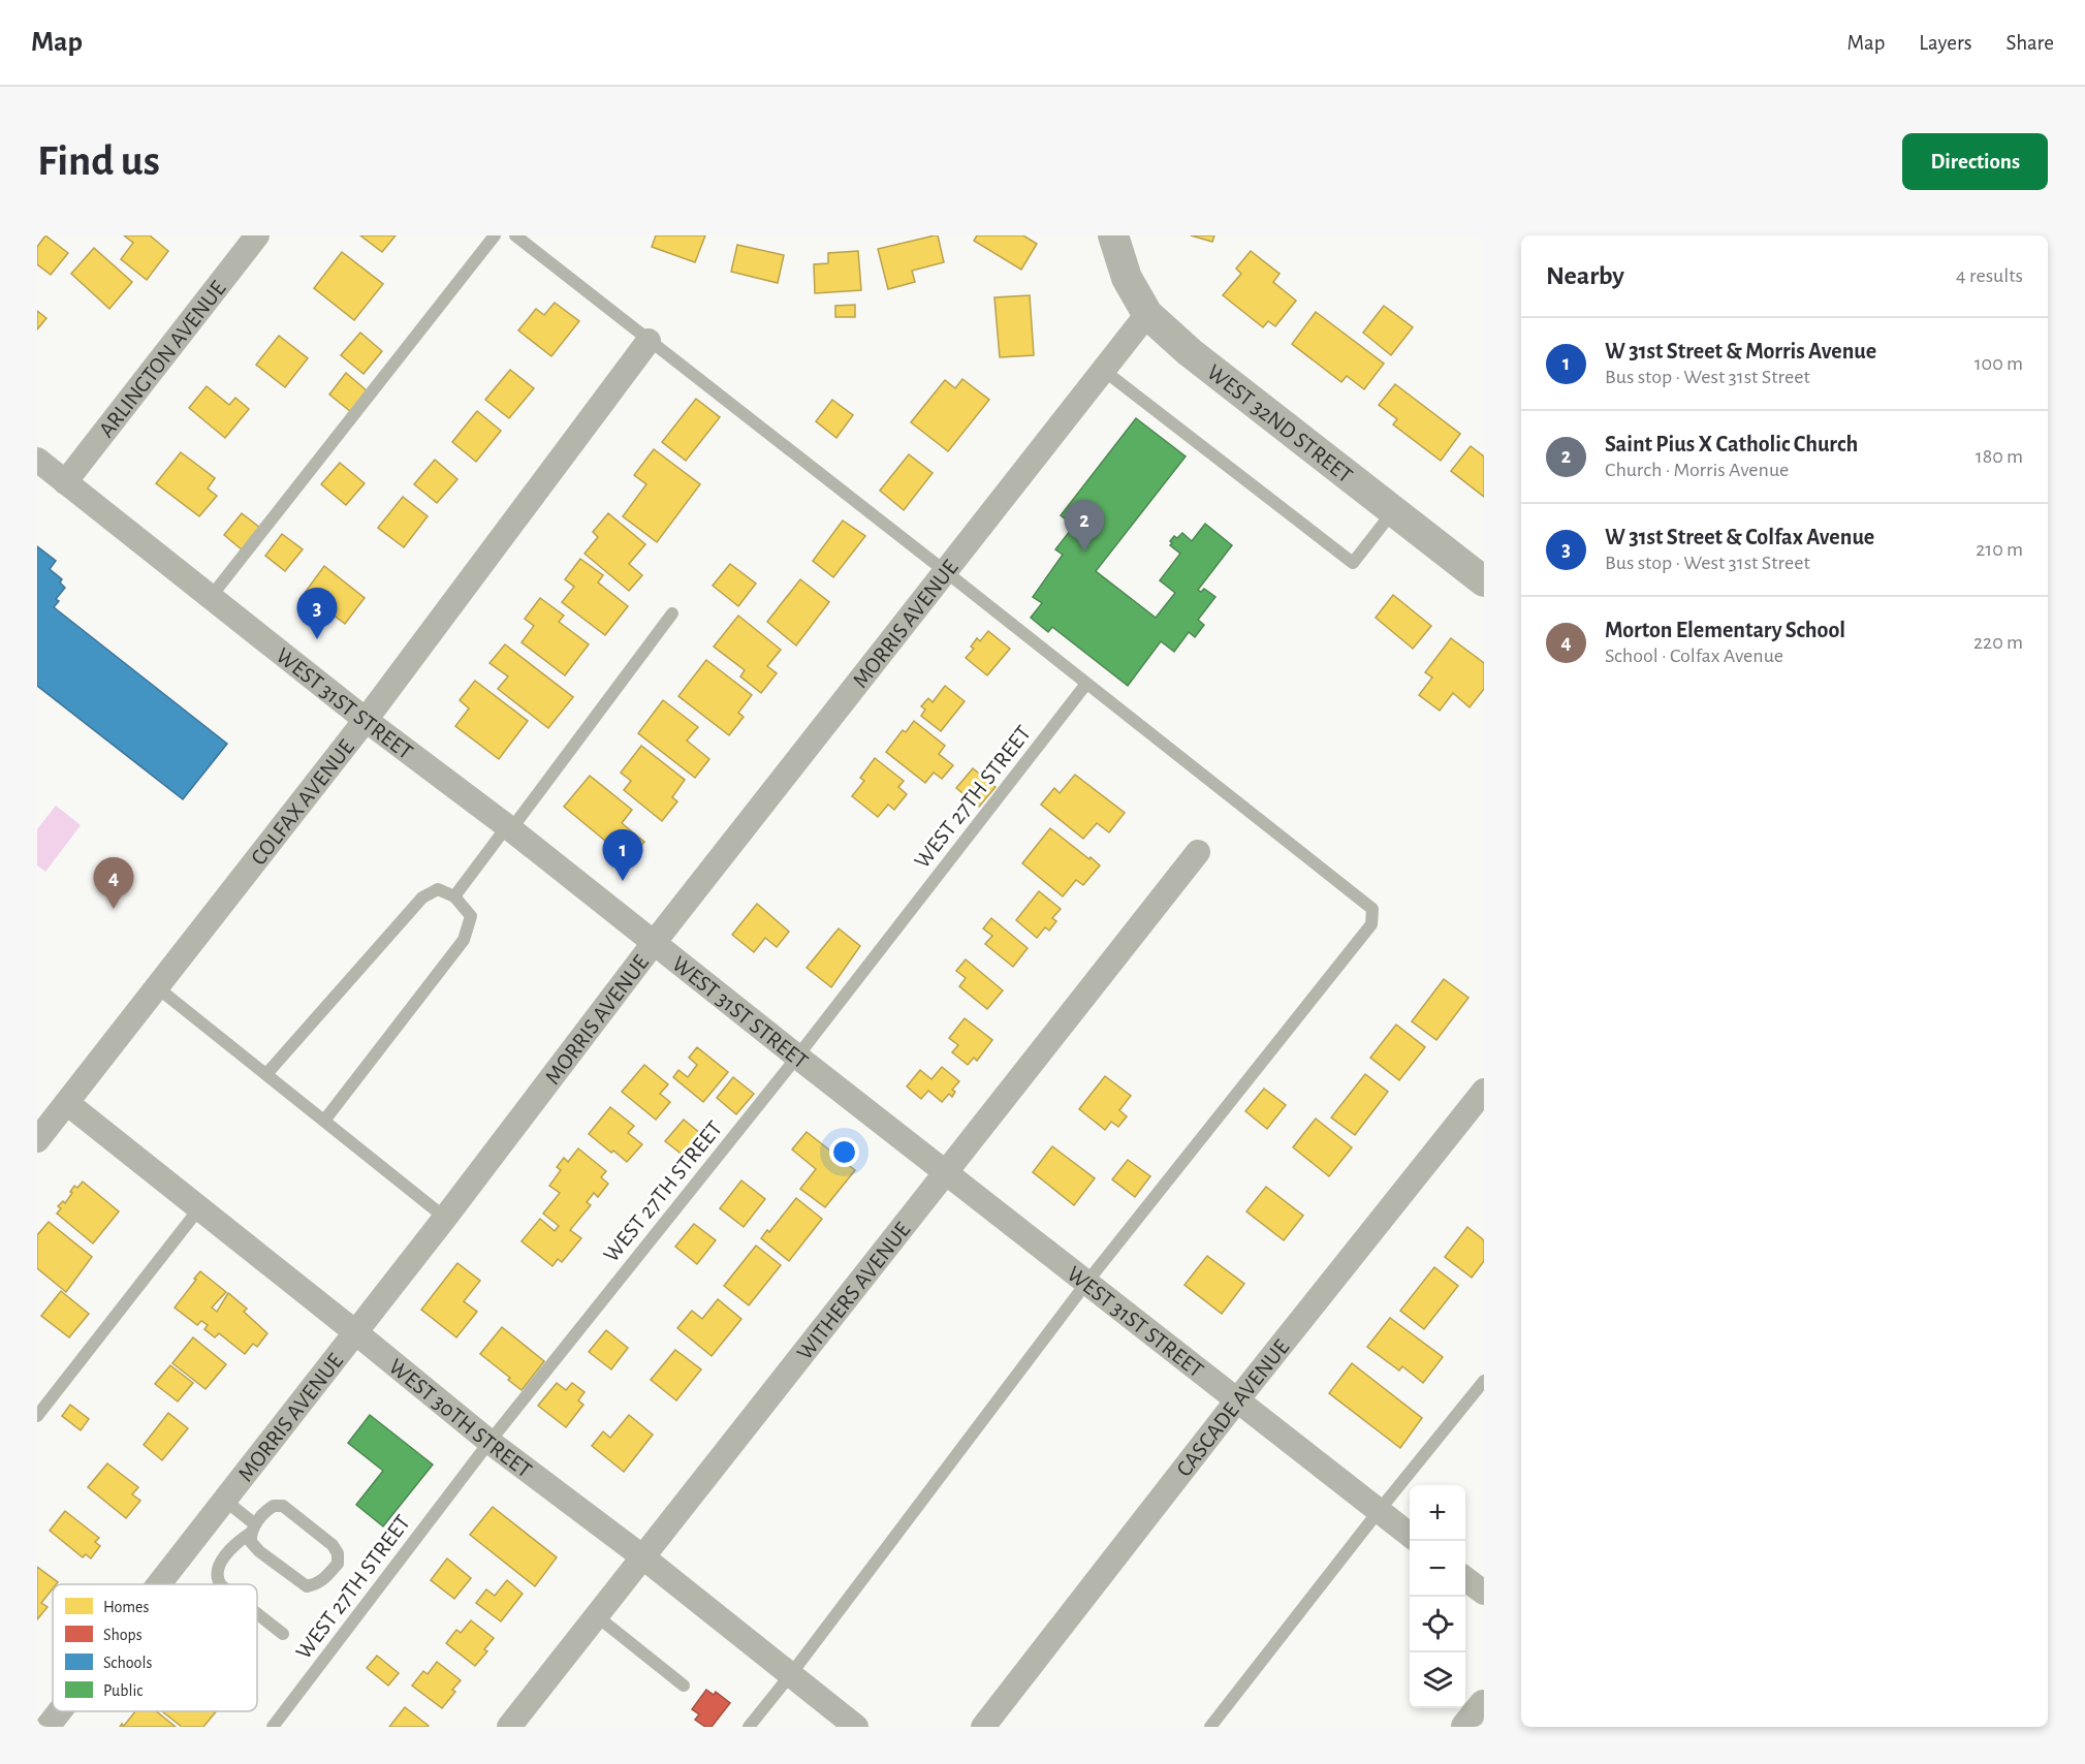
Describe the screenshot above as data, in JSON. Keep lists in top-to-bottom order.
{
  "streets": {
    "street": [
      "ARLINGTON AVENUE",
      "WEST 32ND STREET",
      "MORRIS AVENUE",
      "WEST 31ST STREET",
      "COLFAX AVENUE",
      "WITHERS AVENUE",
      "CASCADE AVENUE",
      "WEST 30TH STREET"
    ],
    "lane": ["WEST 27TH STREET"]
  },
  "crossings": [
    ["ARLINGTON AVENUE", "WEST 31ST STREET"],
    ["WEST 32ND STREET", "MORRIS AVENUE"],
    ["MORRIS AVENUE", "WEST 31ST STREET"],
    ["MORRIS AVENUE", "WEST 30TH STREET"],
    ["WEST 31ST STREET", "WEST 27TH STREET"],
    ["WEST 31ST STREET", "COLFAX AVENUE"],
    ["WEST 31ST STREET", "WITHERS AVENUE"],
    ["WEST 31ST STREET", "CASCADE AVENUE"],
    ["WEST 27TH STREET", "WEST 30TH STREET"],
    ["COLFAX AVENUE", "WEST 30TH STREET"],
    ["WITHERS AVENUE", "WEST 30TH STREET"]
  ],
  "legend": [
    "Homes",
    "Shops",
    "Schools",
    "Public"
  ],
  "page": {
    "header": "Map",
    "nav": ["Map", "Layers", "Share"],
    "buttons": "Directions",
    "title": "Find us",
    "heading": ["Nearby", "4 results"],
    "list": [
      {
        "mark": "1",
        "name": "W 31st Street & Morris Avenue",
        "note": "Bus stop · West 31st Street",
        "value": "100 m"
      },
      {
        "mark": "2",
        "name": "Saint Pius X Catholic Church",
        "note": "Church · Morris Avenue",
        "value": "180 m"
      },
      {
        "mark": "3",
        "name": "W 31st Street & Colfax Avenue",
        "note": "Bus stop · West 31st Street",
        "value": "210 m"
      },
      {
        "mark": "4",
        "name": "Morton Elementary School",
        "note": "School · Colfax Avenue",
        "value": "220 m"
      }
    ],
    "pins": [
      "2",
      "3",
      "1",
      "4"
    ],
    "map_buttons": ["+", "−"]
  }
}
